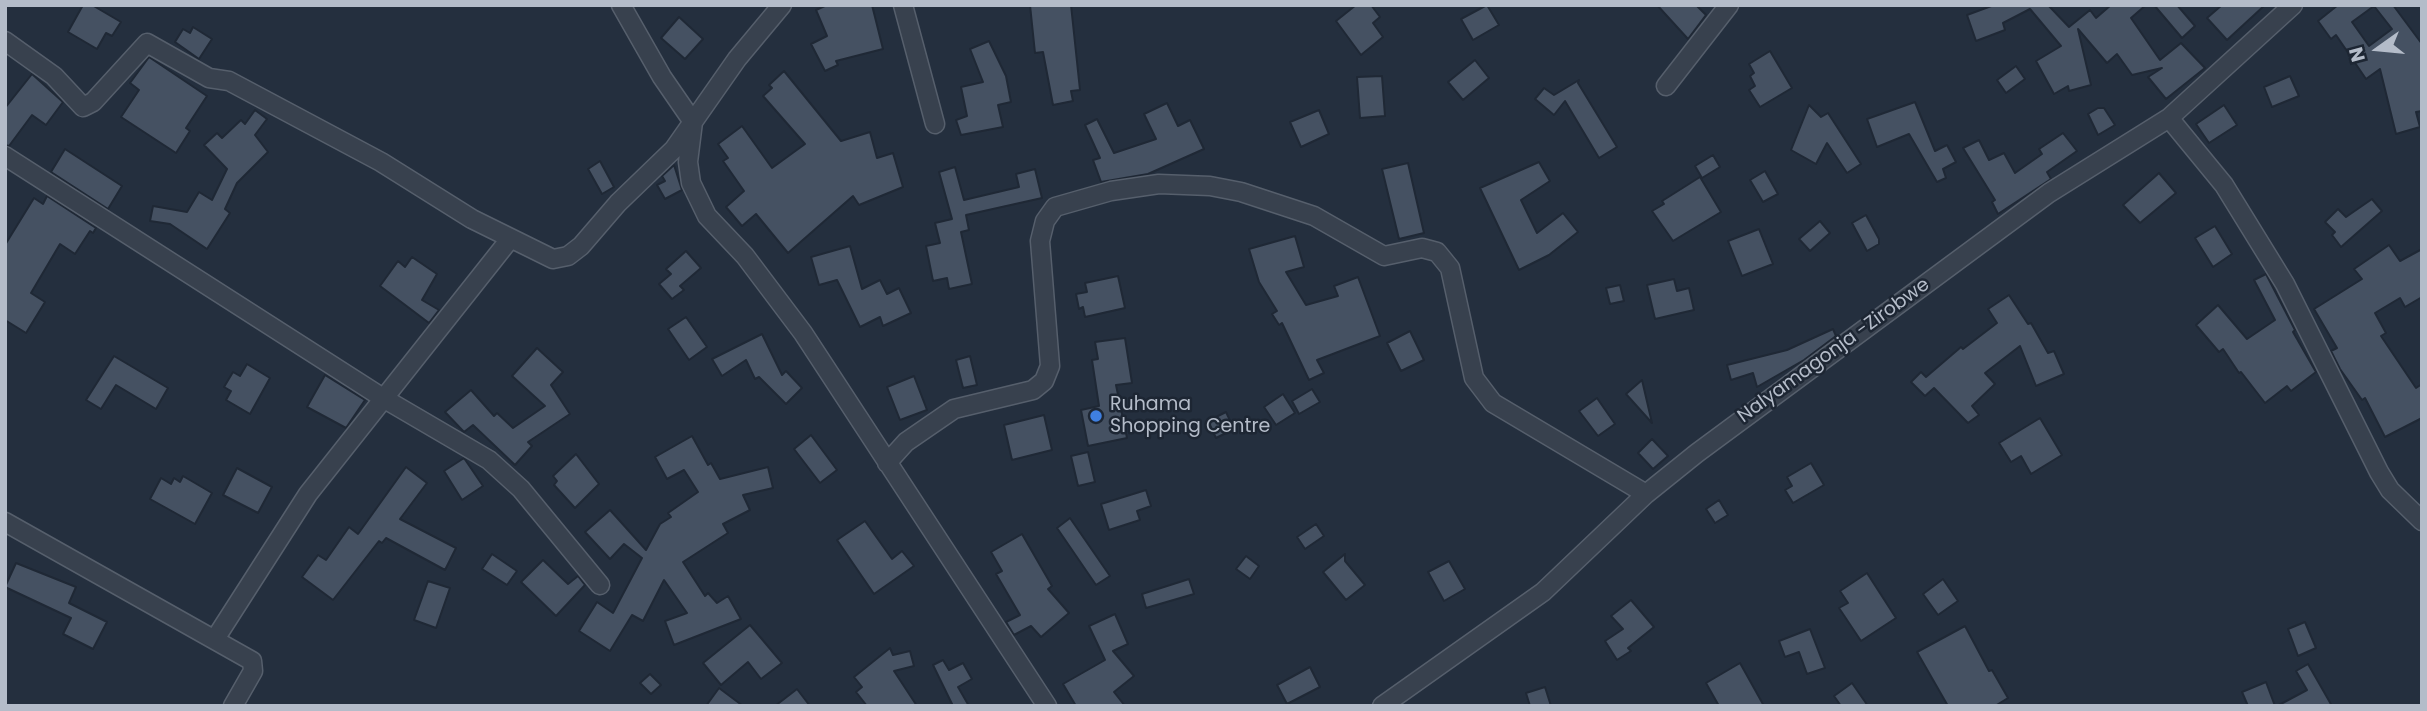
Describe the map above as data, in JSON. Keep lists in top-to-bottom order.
{
  "streets": {
    "street": ["Nalyamagonja -Zirobwe"]
  },
  "places": ["Ruhama Shopping Centre"],
  "north": "left"
}
